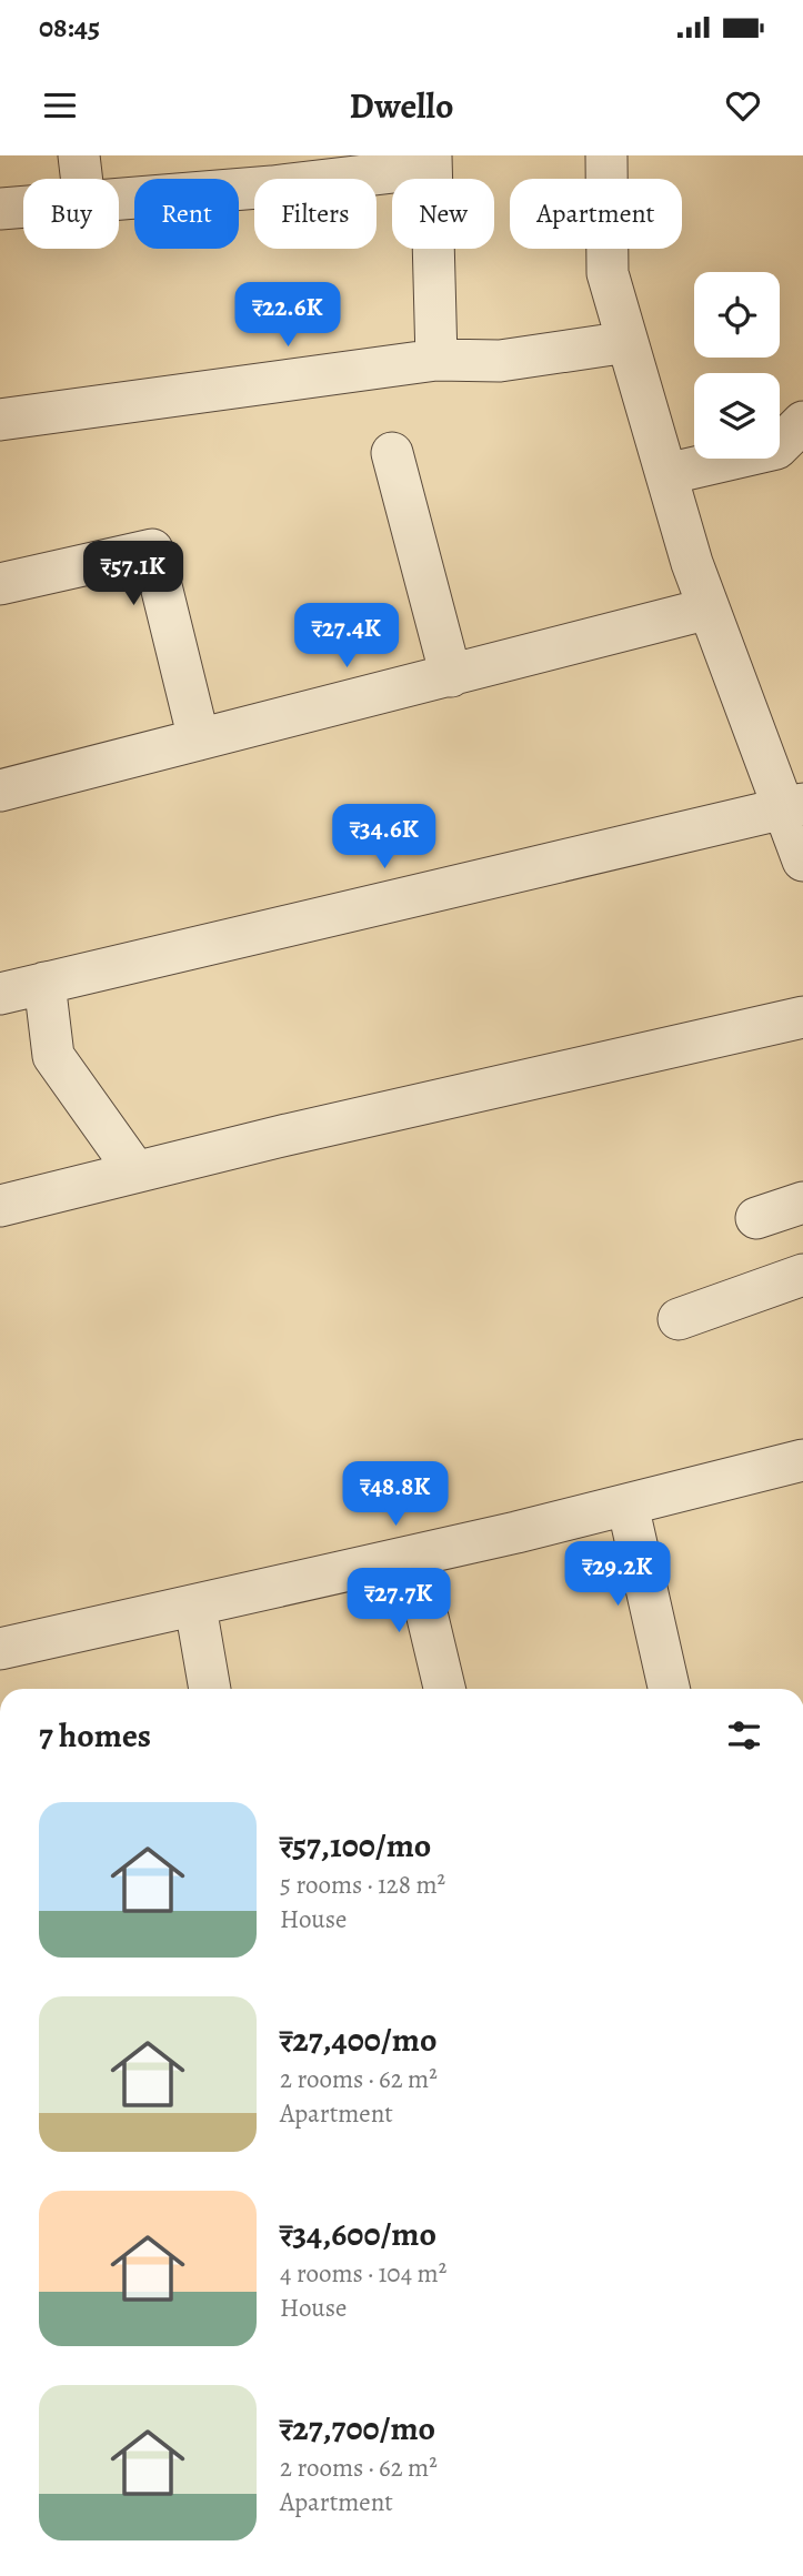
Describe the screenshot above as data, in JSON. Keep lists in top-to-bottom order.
{
  "page": {
    "status": "08:45",
    "header": "Dwello",
    "chip": [
      "Buy",
      "Rent",
      "Filters",
      "New",
      "Apartment"
    ],
    "price": [
      "₹22.6K",
      "₹57.1K",
      "₹27.4K",
      "₹34.6K",
      "₹48.8K",
      "₹29.2K",
      "₹27.7K"
    ],
    "heading": "7 homes",
    "list": [
      {
        "name": "₹57,100/mo",
        "note": "5 rooms · 128 m² · House"
      },
      {
        "name": "₹27,400/mo",
        "note": "2 rooms · 62 m² · Apartment"
      },
      {
        "name": "₹34,600/mo",
        "note": "4 rooms · 104 m² · House"
      },
      {
        "name": "₹27,700/mo",
        "note": "2 rooms · 62 m² · Apartment"
      }
    ]
  }
}
